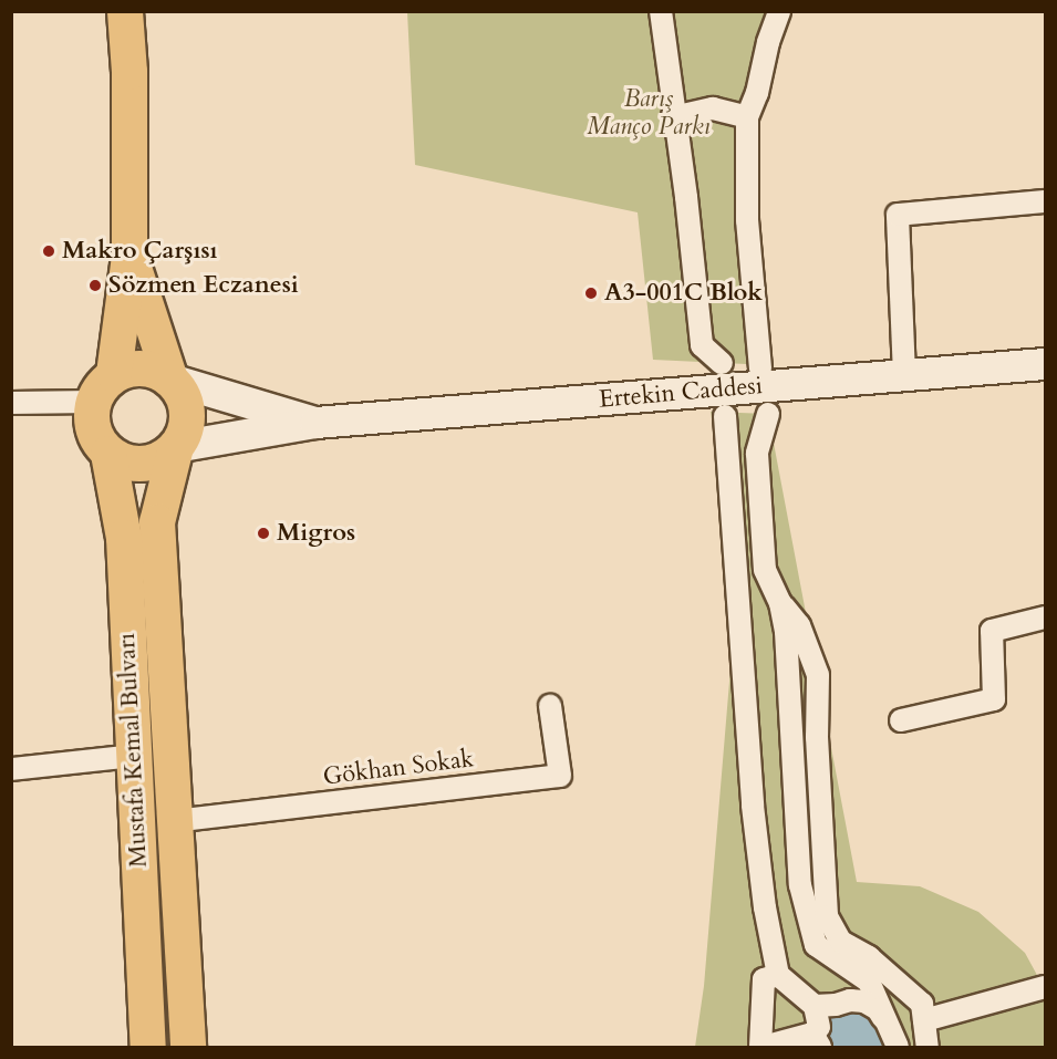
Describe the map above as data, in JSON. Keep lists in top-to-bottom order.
{
  "streets": {
    "main road": ["Ertekin Caddesi", "Mustafa Kemal Bulvarı"],
    "street": ["Gökhan Sokak"]
  },
  "crossings": [
    ["Ertekin Caddesi", "Mustafa Kemal Bulvarı"]
  ],
  "parks": ["Barış Manço Parkı"],
  "places": [
    "Makro Çarşısı",
    "Sözmen Eczanesi",
    "A3-001C Blok",
    "Migros"
  ]
}
